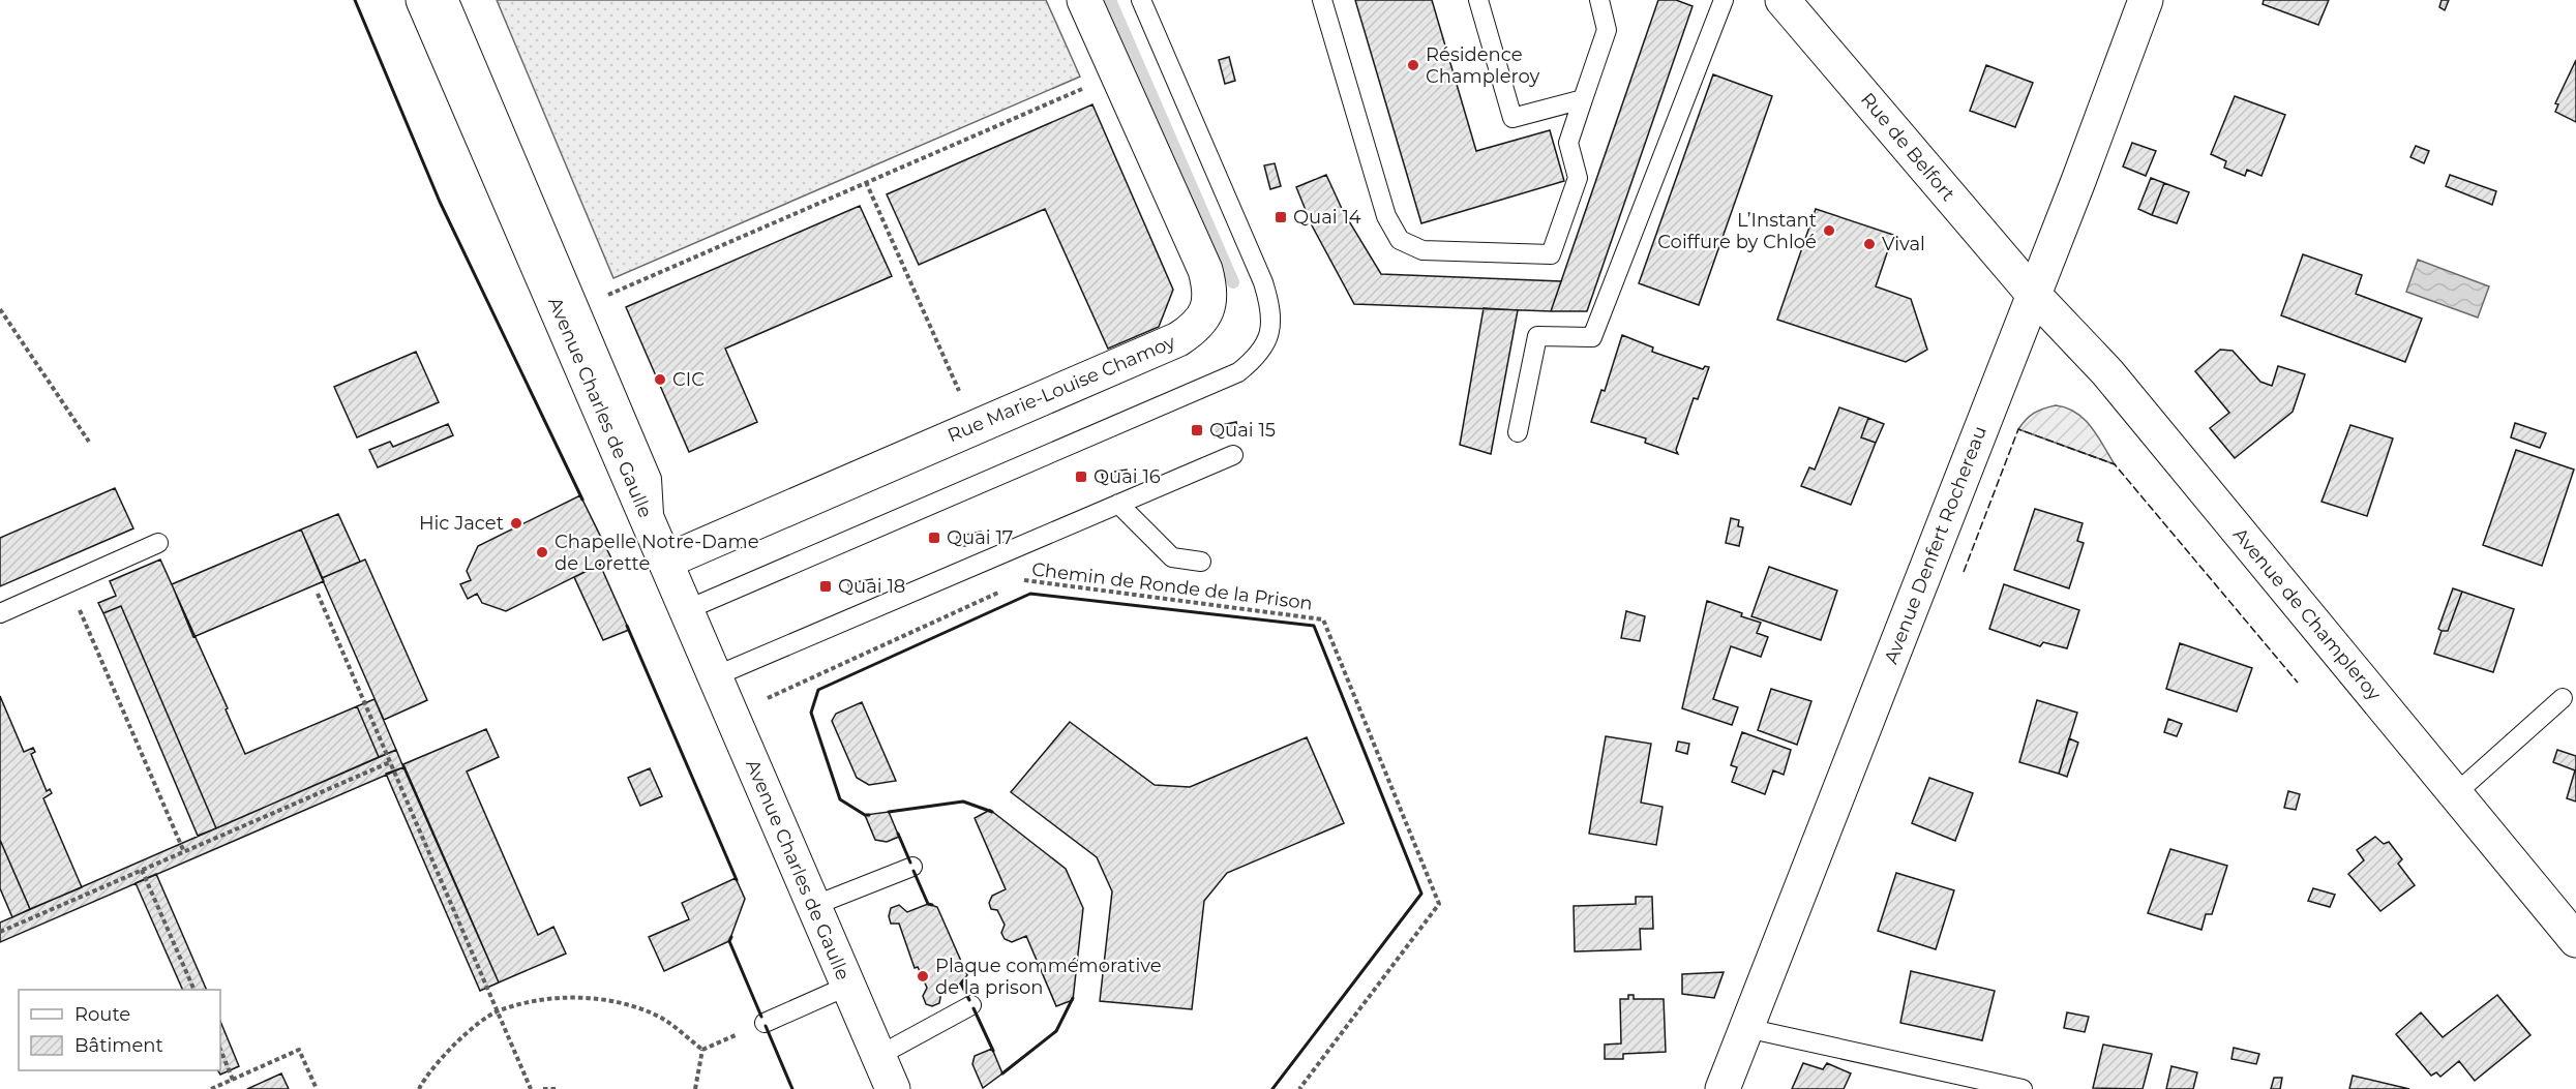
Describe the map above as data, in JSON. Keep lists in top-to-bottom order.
{
  "streets": {
    "street": [
      "Rue de Belfort",
      "Rue Marie-Louise Chamoy",
      "Avenue Charles de Gaulle",
      "Avenue Denfert Rochereau",
      "Avenue de Champleroy"
    ],
    "path": ["Chemin de Ronde de la Prison"]
  },
  "crossings": [
    ["Rue de Belfort", "Avenue Denfert Rochereau"],
    ["Rue de Belfort", "Avenue de Champleroy"],
    ["Rue Marie-Louise Chamoy", "Avenue Charles de Gaulle"],
    ["Avenue Denfert Rochereau", "Avenue de Champleroy"]
  ],
  "places": {
    "other": [
      "Résidence Champleroy",
      "L’Instant Coiffure by Chloé",
      "Vival",
      "CIC",
      "Hic Jacet",
      "Chapelle Notre-Dame de Lorette",
      "Plaque commémorative de la prison"
    ],
    "transit": [
      "Quai 14",
      "Quai 15",
      "Quai 16",
      "Quai 17",
      "Quai 18"
    ]
  },
  "legend": ["Route", "Bâtiment"]
}
